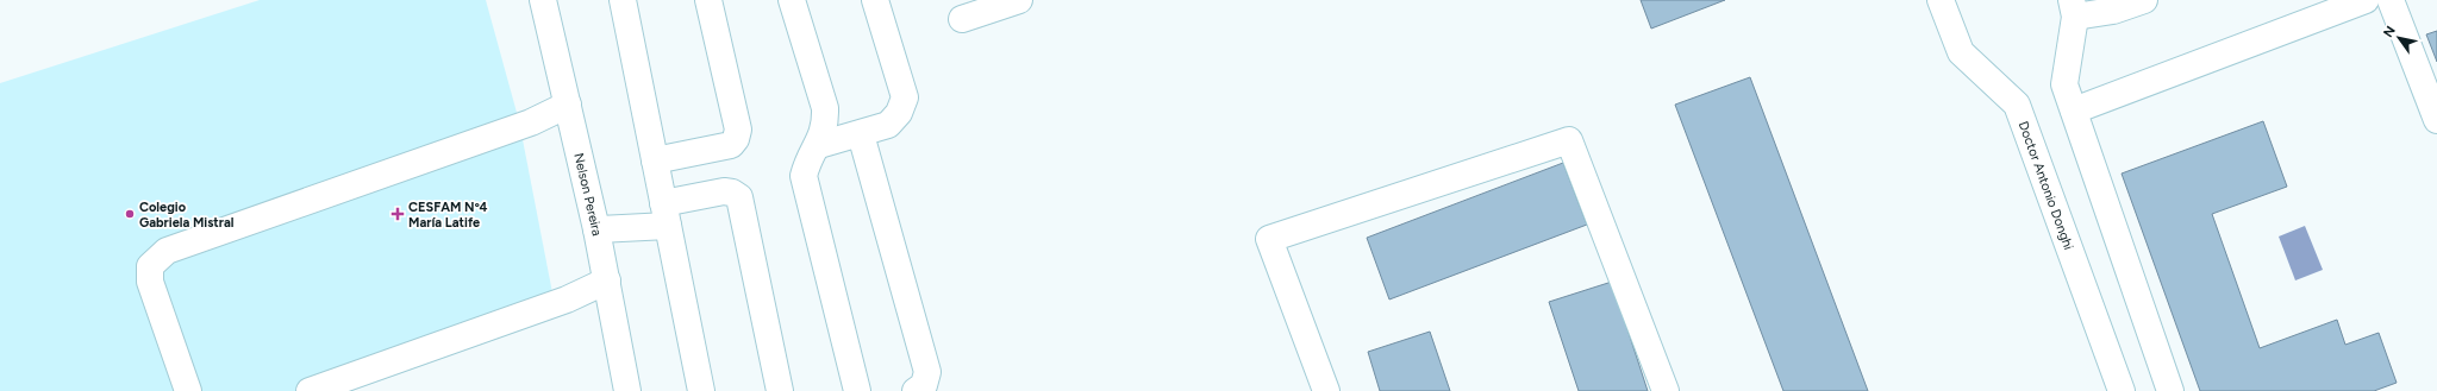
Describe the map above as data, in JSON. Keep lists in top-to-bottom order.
{
  "streets": {
    "street": ["Doctor Antonio Donghi", "Nelson Pereira"]
  },
  "places": {
    "other": ["Colegio Gabriela Mistral"],
    "health": ["CESFAM Nº4 María Latife"]
  },
  "north": "top left"
}
